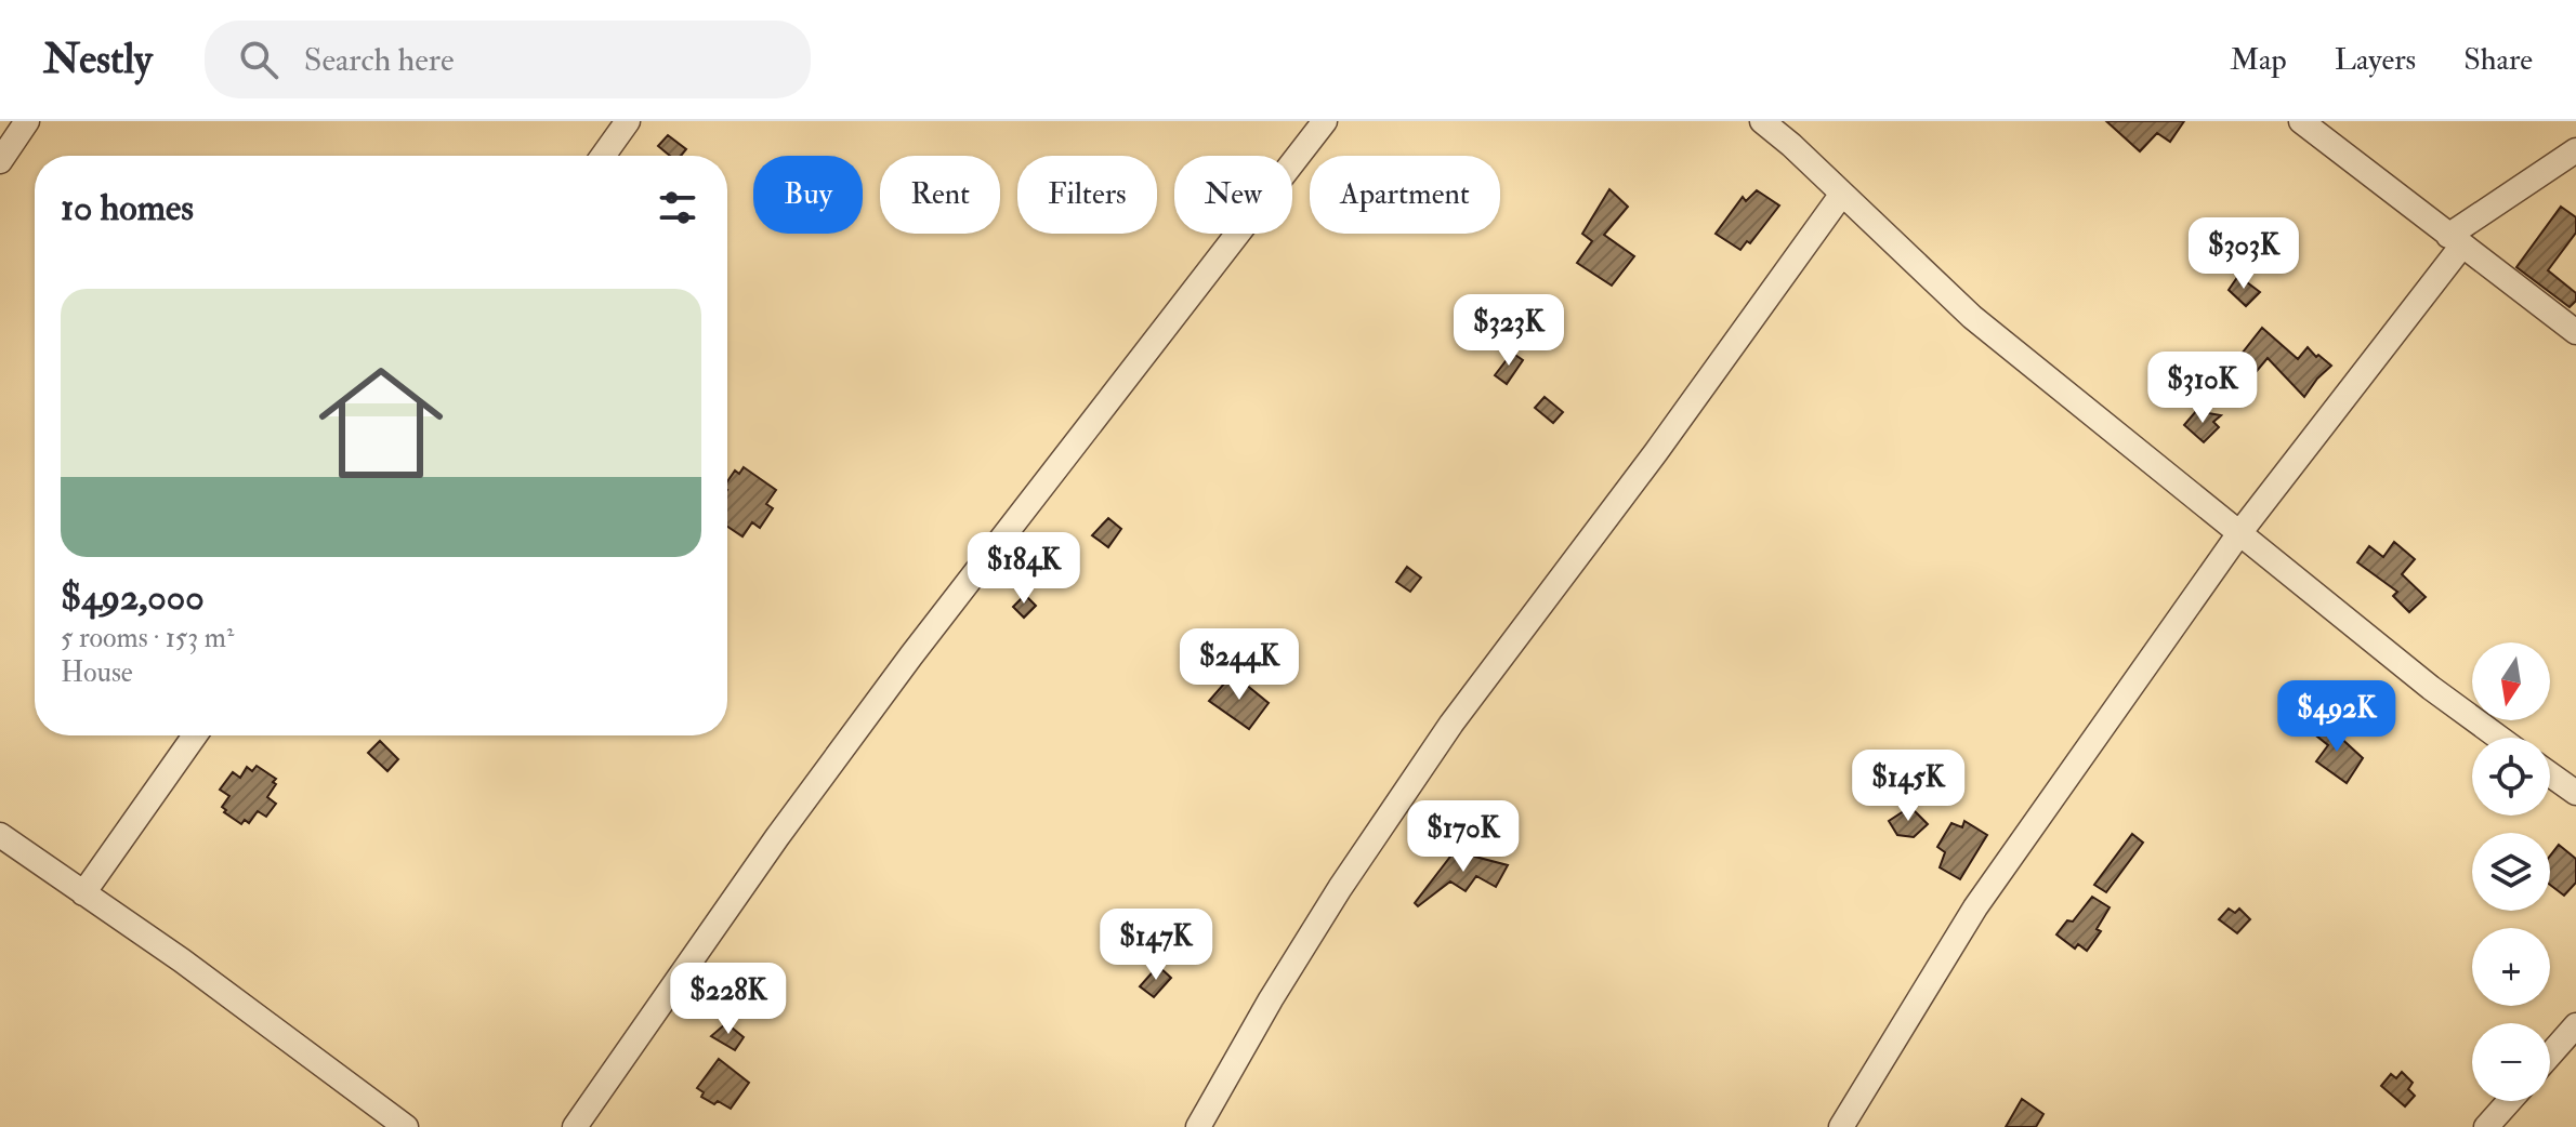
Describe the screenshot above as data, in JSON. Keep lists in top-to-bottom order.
{
  "north": "bottom",
  "page": {
    "header": "Nestly",
    "search": "Search here",
    "nav": ["Map", "Layers", "Share"],
    "chip": [
      "Buy",
      "Rent",
      "Filters",
      "New",
      "Apartment"
    ],
    "heading": "10 homes",
    "price": [
      "$303K",
      "$323K",
      "$310K",
      "$184K",
      "$244K",
      "$492K",
      "$145K",
      "$170K",
      "$147K",
      "$228K"
    ],
    "list": [
      {
        "name": "$492,000",
        "note": "5 rooms · 153 m² · House"
      }
    ],
    "map_buttons": ["+", "−"]
  }
}
